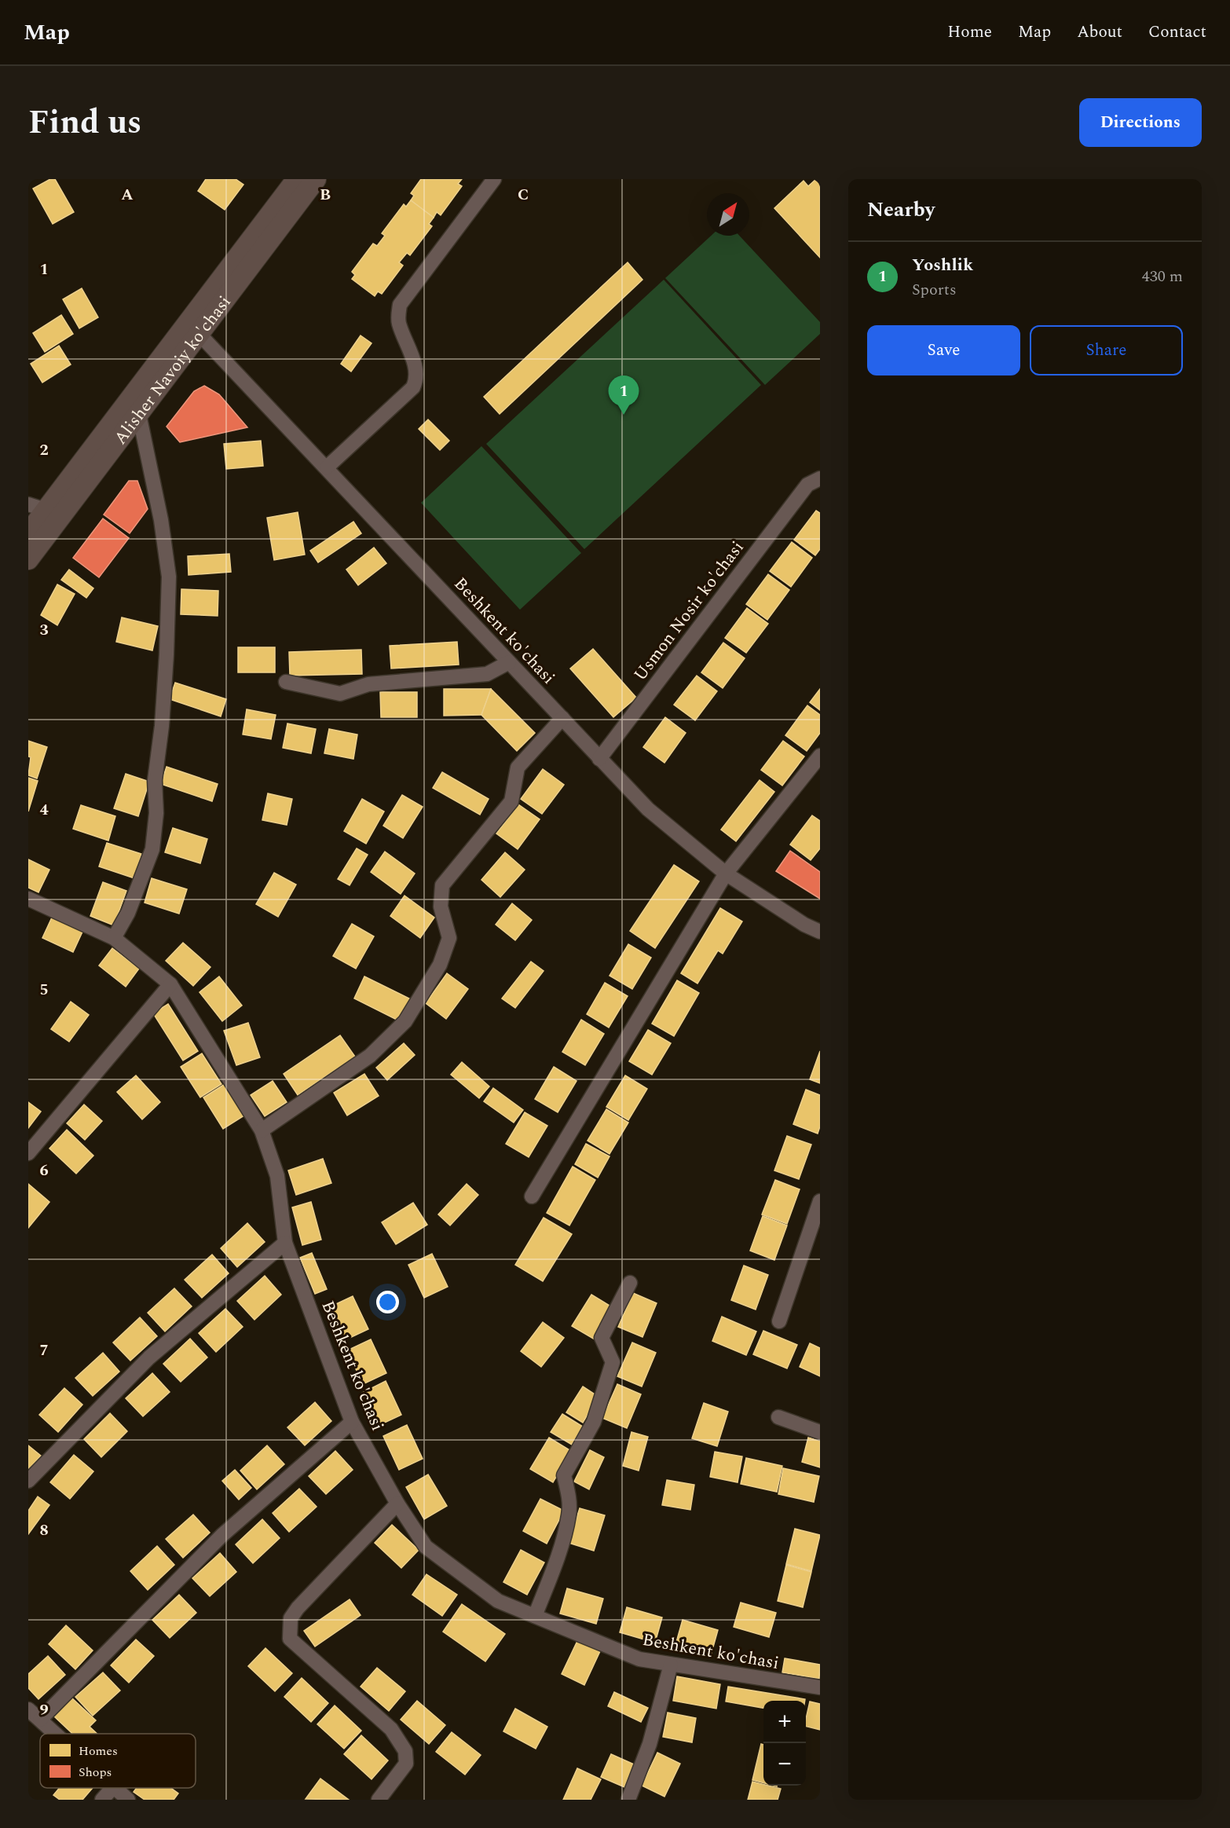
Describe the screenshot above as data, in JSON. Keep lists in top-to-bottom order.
{
  "streets": {
    "main road": ["Alisher Navoiy ko'chasi"],
    "street": ["Usmon Nosir ko'chasi", "Beshkent ko'chasi"]
  },
  "crossings": [
    ["Alisher Navoiy ko'chasi", "Beshkent ko'chasi"],
    ["Usmon Nosir ko'chasi", "Beshkent ko'chasi"]
  ],
  "legend": ["Homes", "Shops"],
  "north": "top right",
  "page": {
    "header": "Map",
    "nav": [
      "Home",
      "Map",
      "About",
      "Contact"
    ],
    "title": "Find us",
    "buttons": [
      "Directions",
      ["Save", "Share"]
    ],
    "heading": "Nearby",
    "list": [
      {
        "mark": "1",
        "name": "Yoshlik",
        "note": "Sports",
        "value": "430 m"
      }
    ],
    "pins": "1",
    "map_buttons": ["+", "−"]
  },
  "grid": {
    "columns": ["A", "B", "C"],
    "rows": [
      "1",
      "2",
      "3",
      "4",
      "5",
      "6",
      "7",
      "8",
      "9"
    ]
  }
}
